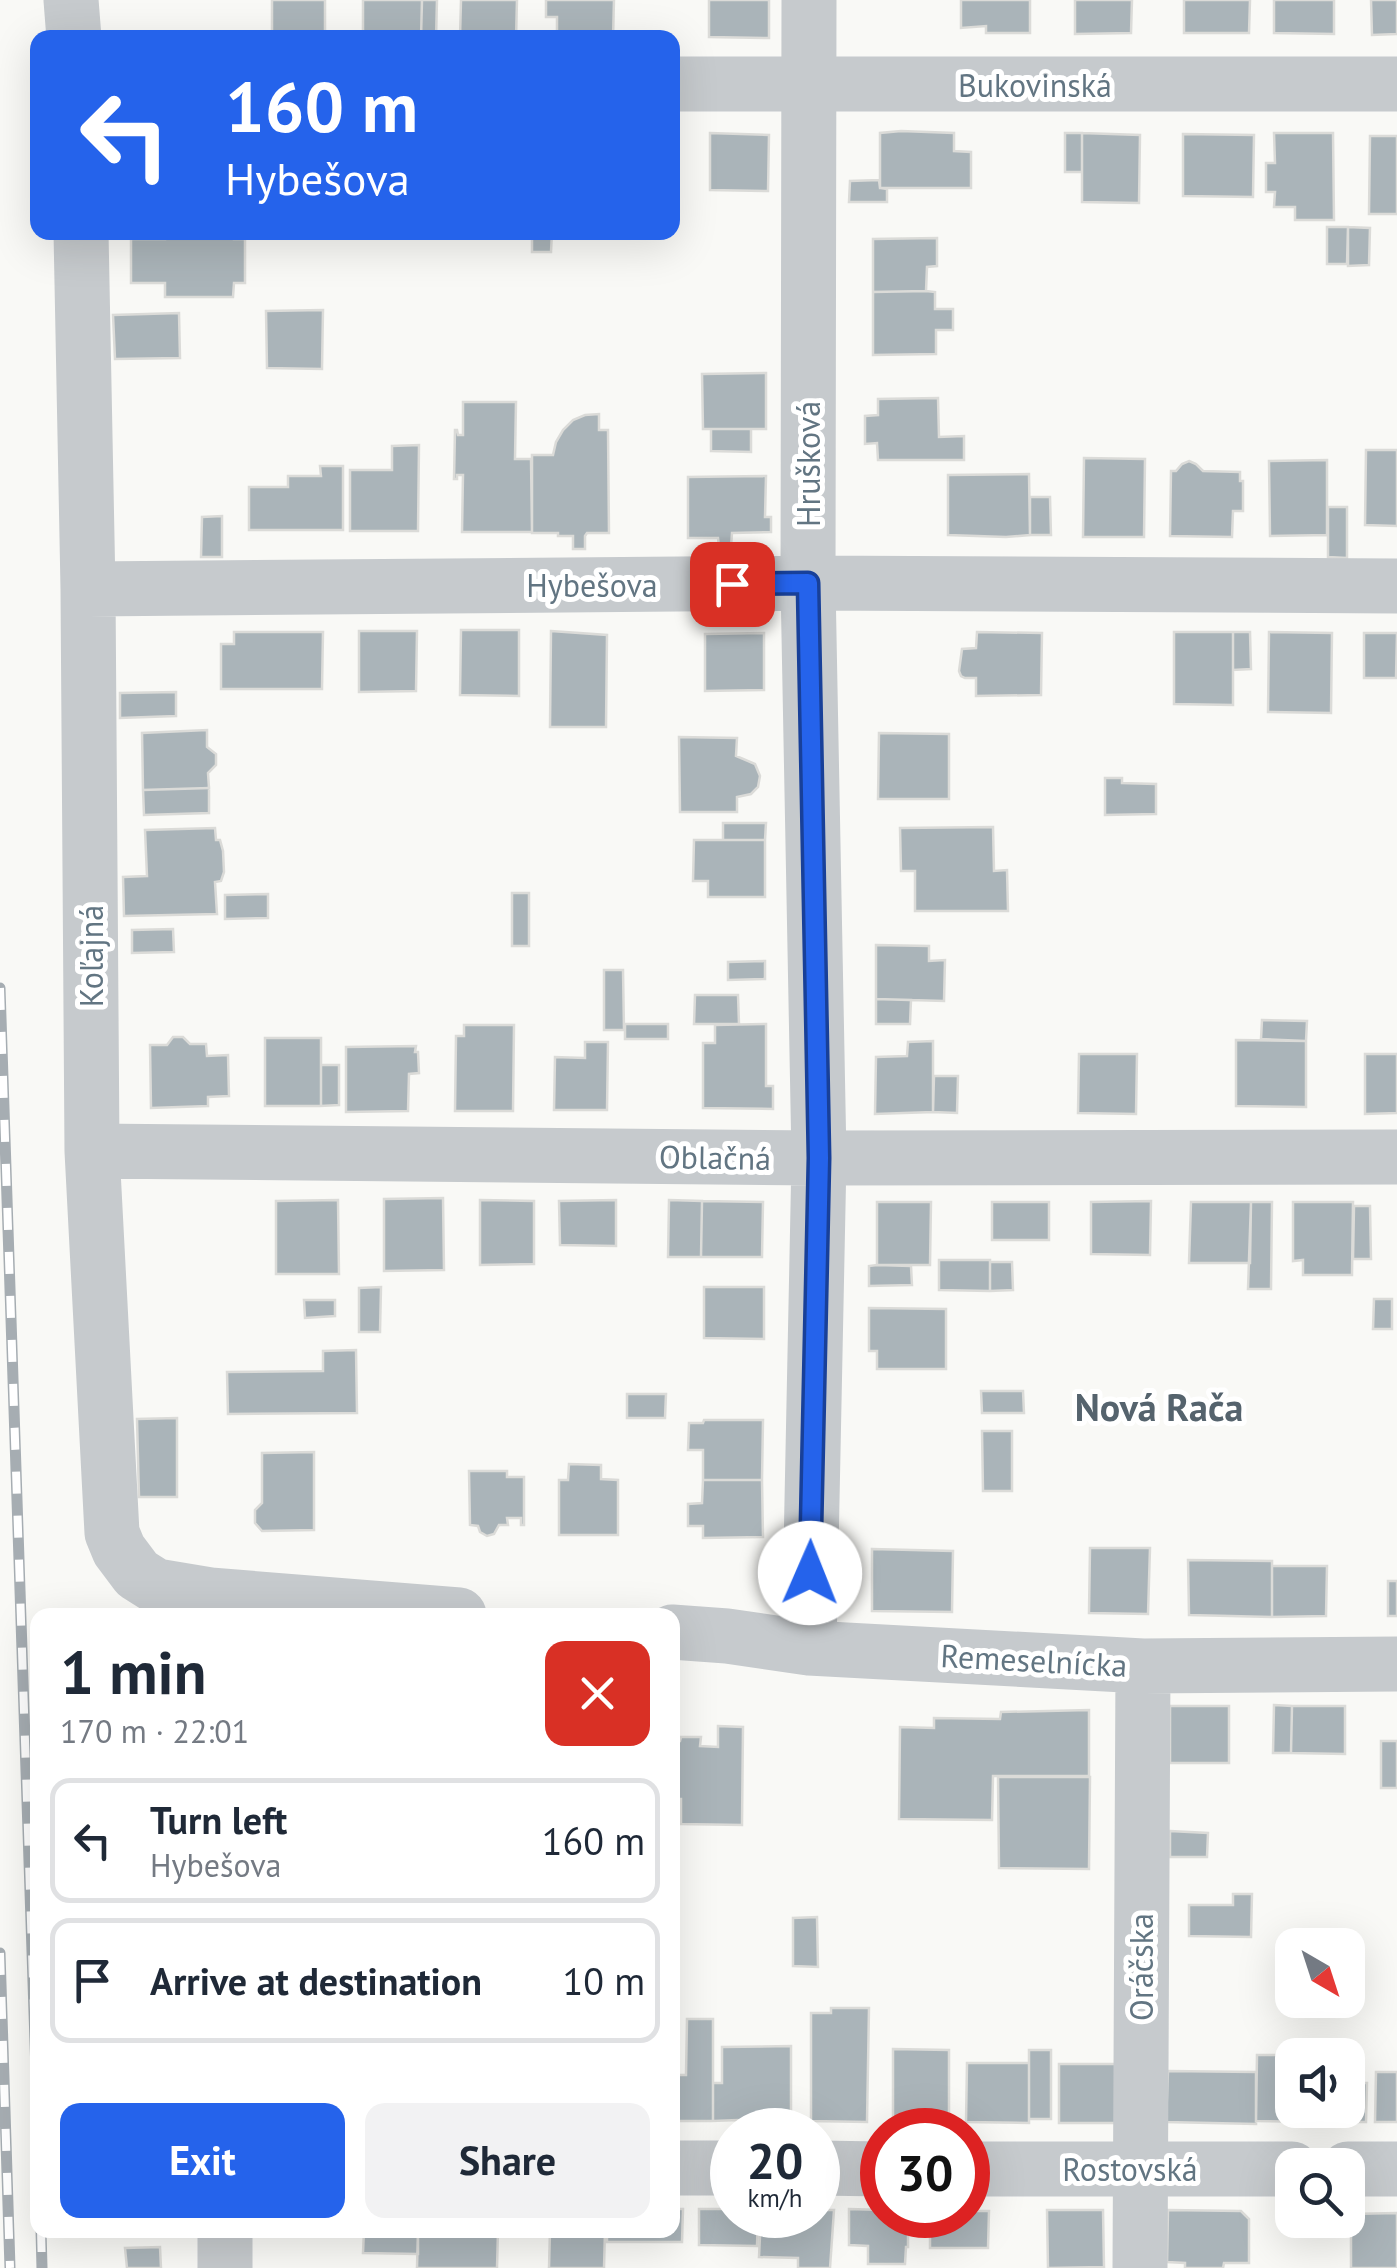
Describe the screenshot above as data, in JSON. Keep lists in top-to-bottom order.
{
  "streets": {
    "street": [
      "Bukovinská",
      "Hrušková",
      "Hybešova",
      "Koľajná",
      "Oblačná",
      "Remeselnícka",
      "Oráčska",
      "Rostovská"
    ]
  },
  "crossings": [
    ["Bukovinská", "Hrušková"],
    ["Hrušková", "Hybešova"],
    ["Hrušková", "Oblačná"],
    ["Hrušková", "Remeselnícka"],
    ["Hybešova", "Koľajná"],
    ["Koľajná", "Oblačná"],
    ["Remeselnícka", "Oráčska"],
    ["Oráčska", "Rostovská"]
  ],
  "districts": ["Nová Rača"],
  "north": "bottom right",
  "page": {
    "turn": ["160 m", "Hybešova"],
    "heading": ["1 min", "170 m · 22:01"],
    "list": [
      {
        "name": "Turn left",
        "note": "Hybešova",
        "value": "160 m"
      },
      {
        "name": "Arrive at destination",
        "value": "10 m"
      }
    ],
    "buttons": ["Exit", "Share"],
    "speed": "20 km/h",
    "limit": "30"
  }
}
